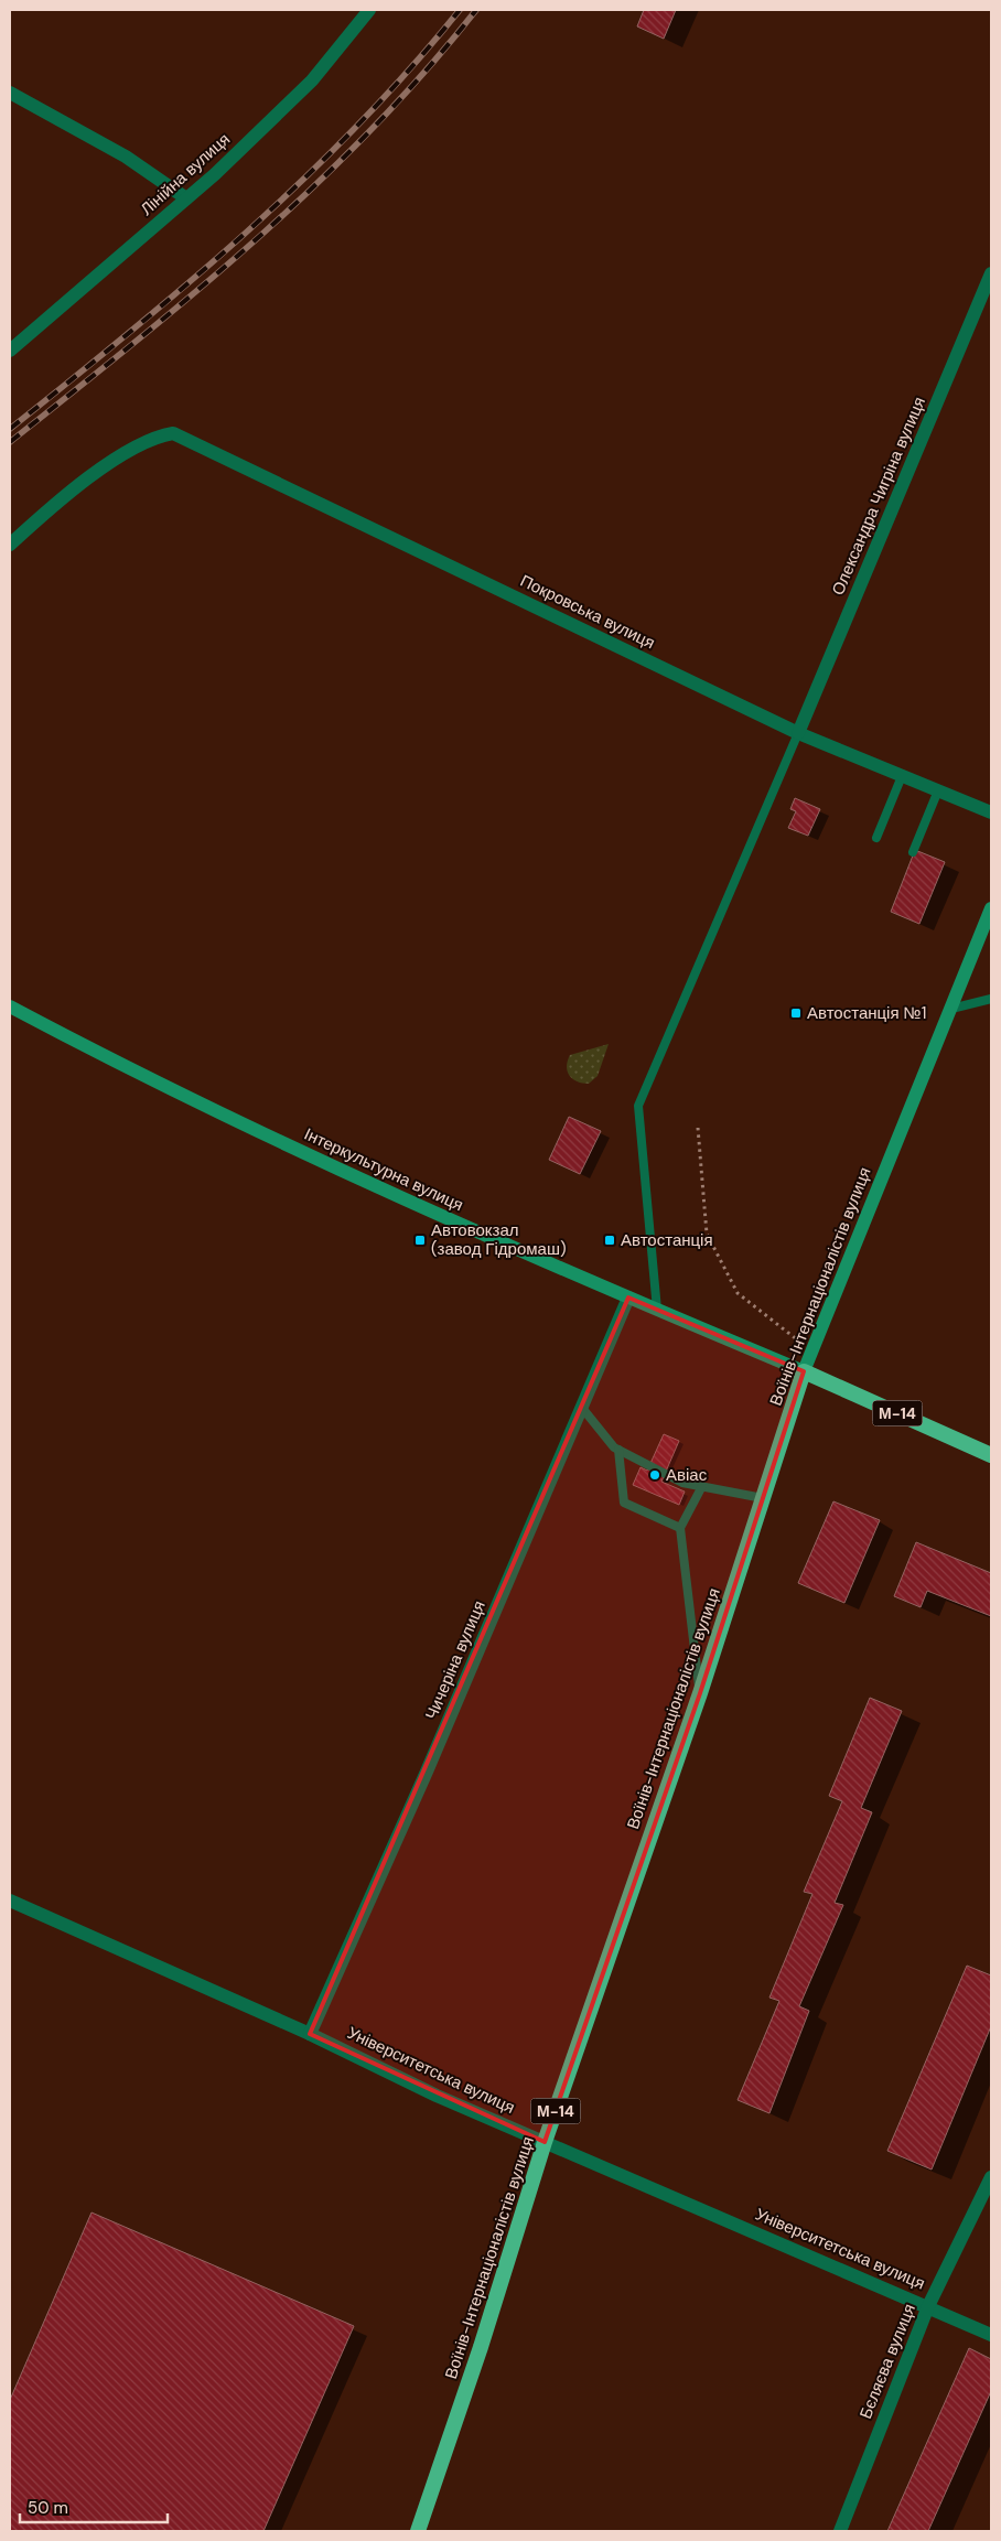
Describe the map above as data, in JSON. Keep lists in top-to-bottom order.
{
  "streets": {
    "highway": ["Інтеркультурна вулиця", "Воїнів-Інтернаціоналістів вулиця", "М-14"],
    "street": [
      "Лінійна вулиця",
      "Олександра Чигріна вулиця",
      "Покровська вулиця",
      "Чичеріна вулиця",
      "Університетська вулиця",
      "Бєляєва вулиця"
    ]
  },
  "crossings": [
    ["Олександра Чигріна вулиця", "Покровська вулиця"],
    ["Інтеркультурна вулиця", "Воїнів-Інтернаціоналістів вулиця"],
    ["Інтеркультурна вулиця", "Чичеріна вулиця"],
    ["Воїнів-Інтернаціоналістів вулиця", "Університетська вулиця"],
    ["Чичеріна вулиця", "Університетська вулиця"],
    ["Університетська вулиця", "Бєляєва вулиця"]
  ],
  "places": {
    "transit": ["Автостанція №1", "Автовокзал (завод Гідромаш)", "Автостанція"],
    "other": ["Авіас"]
  },
  "scale_bar": "50 m"
}
